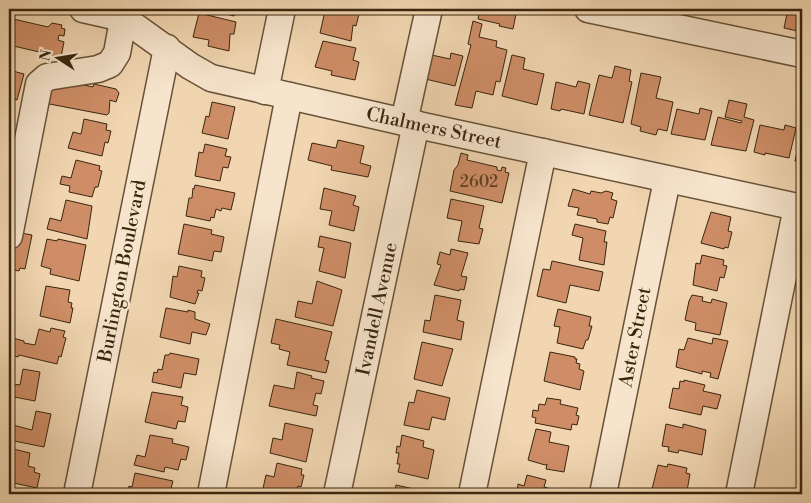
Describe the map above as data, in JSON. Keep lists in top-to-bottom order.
{
  "streets": {
    "street": [
      "Chalmers Street",
      "Burlington Boulevard",
      "Ivandell Avenue",
      "Aster Street"
    ]
  },
  "crossings": [
    ["Chalmers Street", "Burlington Boulevard"],
    ["Chalmers Street", "Ivandell Avenue"],
    ["Chalmers Street", "Aster Street"]
  ],
  "house_numbers": ["2602"],
  "north": "left"
}
